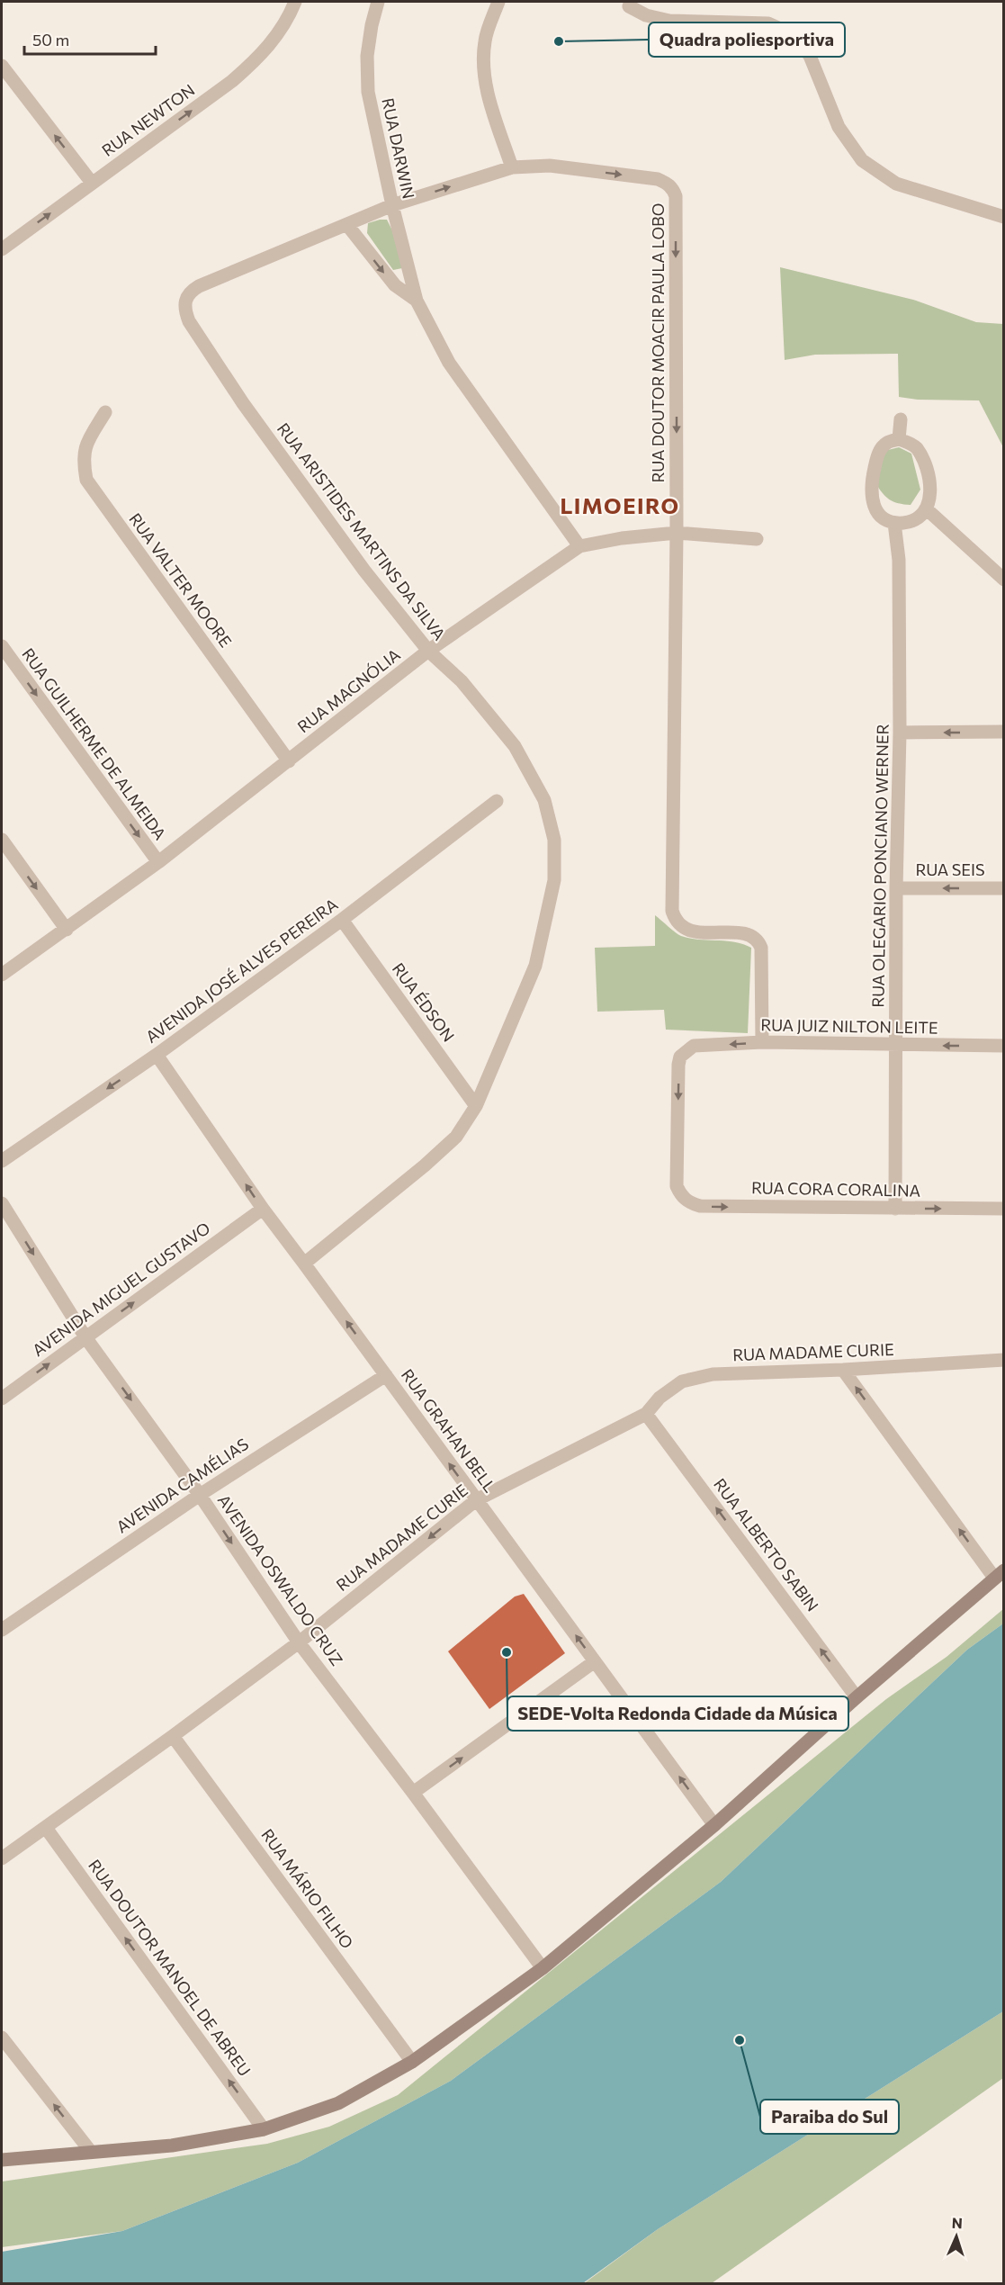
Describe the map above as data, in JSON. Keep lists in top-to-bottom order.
{
  "streets": {
    "street": [
      "RUA NEWTON",
      "RUA DARWIN",
      "RUA DOUTOR MOACIR PAULA LOBO",
      "RUA ARISTIDES MARTINS DA SILVA",
      "RUA VALTER MOORE",
      "RUA MAGNÓLIA",
      "RUA GUILHERME DE ALMEIDA",
      "RUA OLEGARIO PONCIANO WERNER",
      "RUA SEIS",
      "AVENIDA JOSÉ ALVES PEREIRA",
      "RUA ÉDSON",
      "RUA JUIZ NILTON LEITE",
      "RUA CORA CORALINA",
      "AVENIDA MIGUEL GUSTAVO",
      "RUA MADAME CURIE",
      "RUA GRAHAN BELL",
      "AVENIDA CAMÉLIAS",
      "RUA ALBERTO SABIN",
      "AVENIDA OSWALDO CRUZ",
      "RUA MÁRIO FILHO",
      "RUA DOUTOR MANOEL DE ABREU"
    ]
  },
  "crossings": [
    ["RUA DARWIN", "RUA DOUTOR MOACIR PAULA LOBO"],
    ["RUA DARWIN", "RUA ARISTIDES MARTINS DA SILVA"],
    ["RUA DARWIN", "RUA MAGNÓLIA"],
    ["RUA DOUTOR MOACIR PAULA LOBO", "RUA ARISTIDES MARTINS DA SILVA"],
    ["RUA DOUTOR MOACIR PAULA LOBO", "RUA MAGNÓLIA"],
    ["RUA DOUTOR MOACIR PAULA LOBO", "RUA JUIZ NILTON LEITE"],
    ["RUA ARISTIDES MARTINS DA SILVA", "RUA MAGNÓLIA"],
    ["RUA ARISTIDES MARTINS DA SILVA", "RUA ÉDSON"],
    ["RUA ARISTIDES MARTINS DA SILVA", "RUA GRAHAN BELL"],
    ["RUA VALTER MOORE", "RUA MAGNÓLIA"],
    ["RUA MAGNÓLIA", "RUA GUILHERME DE ALMEIDA"],
    ["RUA OLEGARIO PONCIANO WERNER", "RUA SEIS"],
    ["RUA OLEGARIO PONCIANO WERNER", "RUA JUIZ NILTON LEITE"],
    ["RUA OLEGARIO PONCIANO WERNER", "RUA CORA CORALINA"],
    ["AVENIDA JOSÉ ALVES PEREIRA", "RUA ÉDSON"],
    ["AVENIDA JOSÉ ALVES PEREIRA", "RUA GRAHAN BELL"],
    ["RUA JUIZ NILTON LEITE", "RUA CORA CORALINA"],
    ["AVENIDA MIGUEL GUSTAVO", "RUA GRAHAN BELL"],
    ["AVENIDA MIGUEL GUSTAVO", "AVENIDA OSWALDO CRUZ"],
    ["RUA MADAME CURIE", "RUA GRAHAN BELL"],
    ["RUA MADAME CURIE", "RUA ALBERTO SABIN"],
    ["RUA MADAME CURIE", "AVENIDA OSWALDO CRUZ"],
    ["RUA MADAME CURIE", "RUA MÁRIO FILHO"],
    ["RUA MADAME CURIE", "RUA DOUTOR MANOEL DE ABREU"],
    ["RUA GRAHAN BELL", "AVENIDA CAMÉLIAS"],
    ["AVENIDA CAMÉLIAS", "AVENIDA OSWALDO CRUZ"]
  ],
  "one_way": [
    "RUA NEWTON",
    "RUA SEIS",
    "RUA CORA CORALINA",
    "AVENIDA MIGUEL GUSTAVO",
    "RUA GRAHAN BELL",
    "RUA ALBERTO SABIN",
    "AVENIDA OSWALDO CRUZ",
    "RUA DOUTOR MANOEL DE ABREU"
  ],
  "districts": ["LIMOEIRO"],
  "places": ["Quadra poliesportiva", "SEDE-Volta Redonda Cidade da Música", "Paraiba do Sul"],
  "scale_bar": "50 m",
  "north": "top"
}
